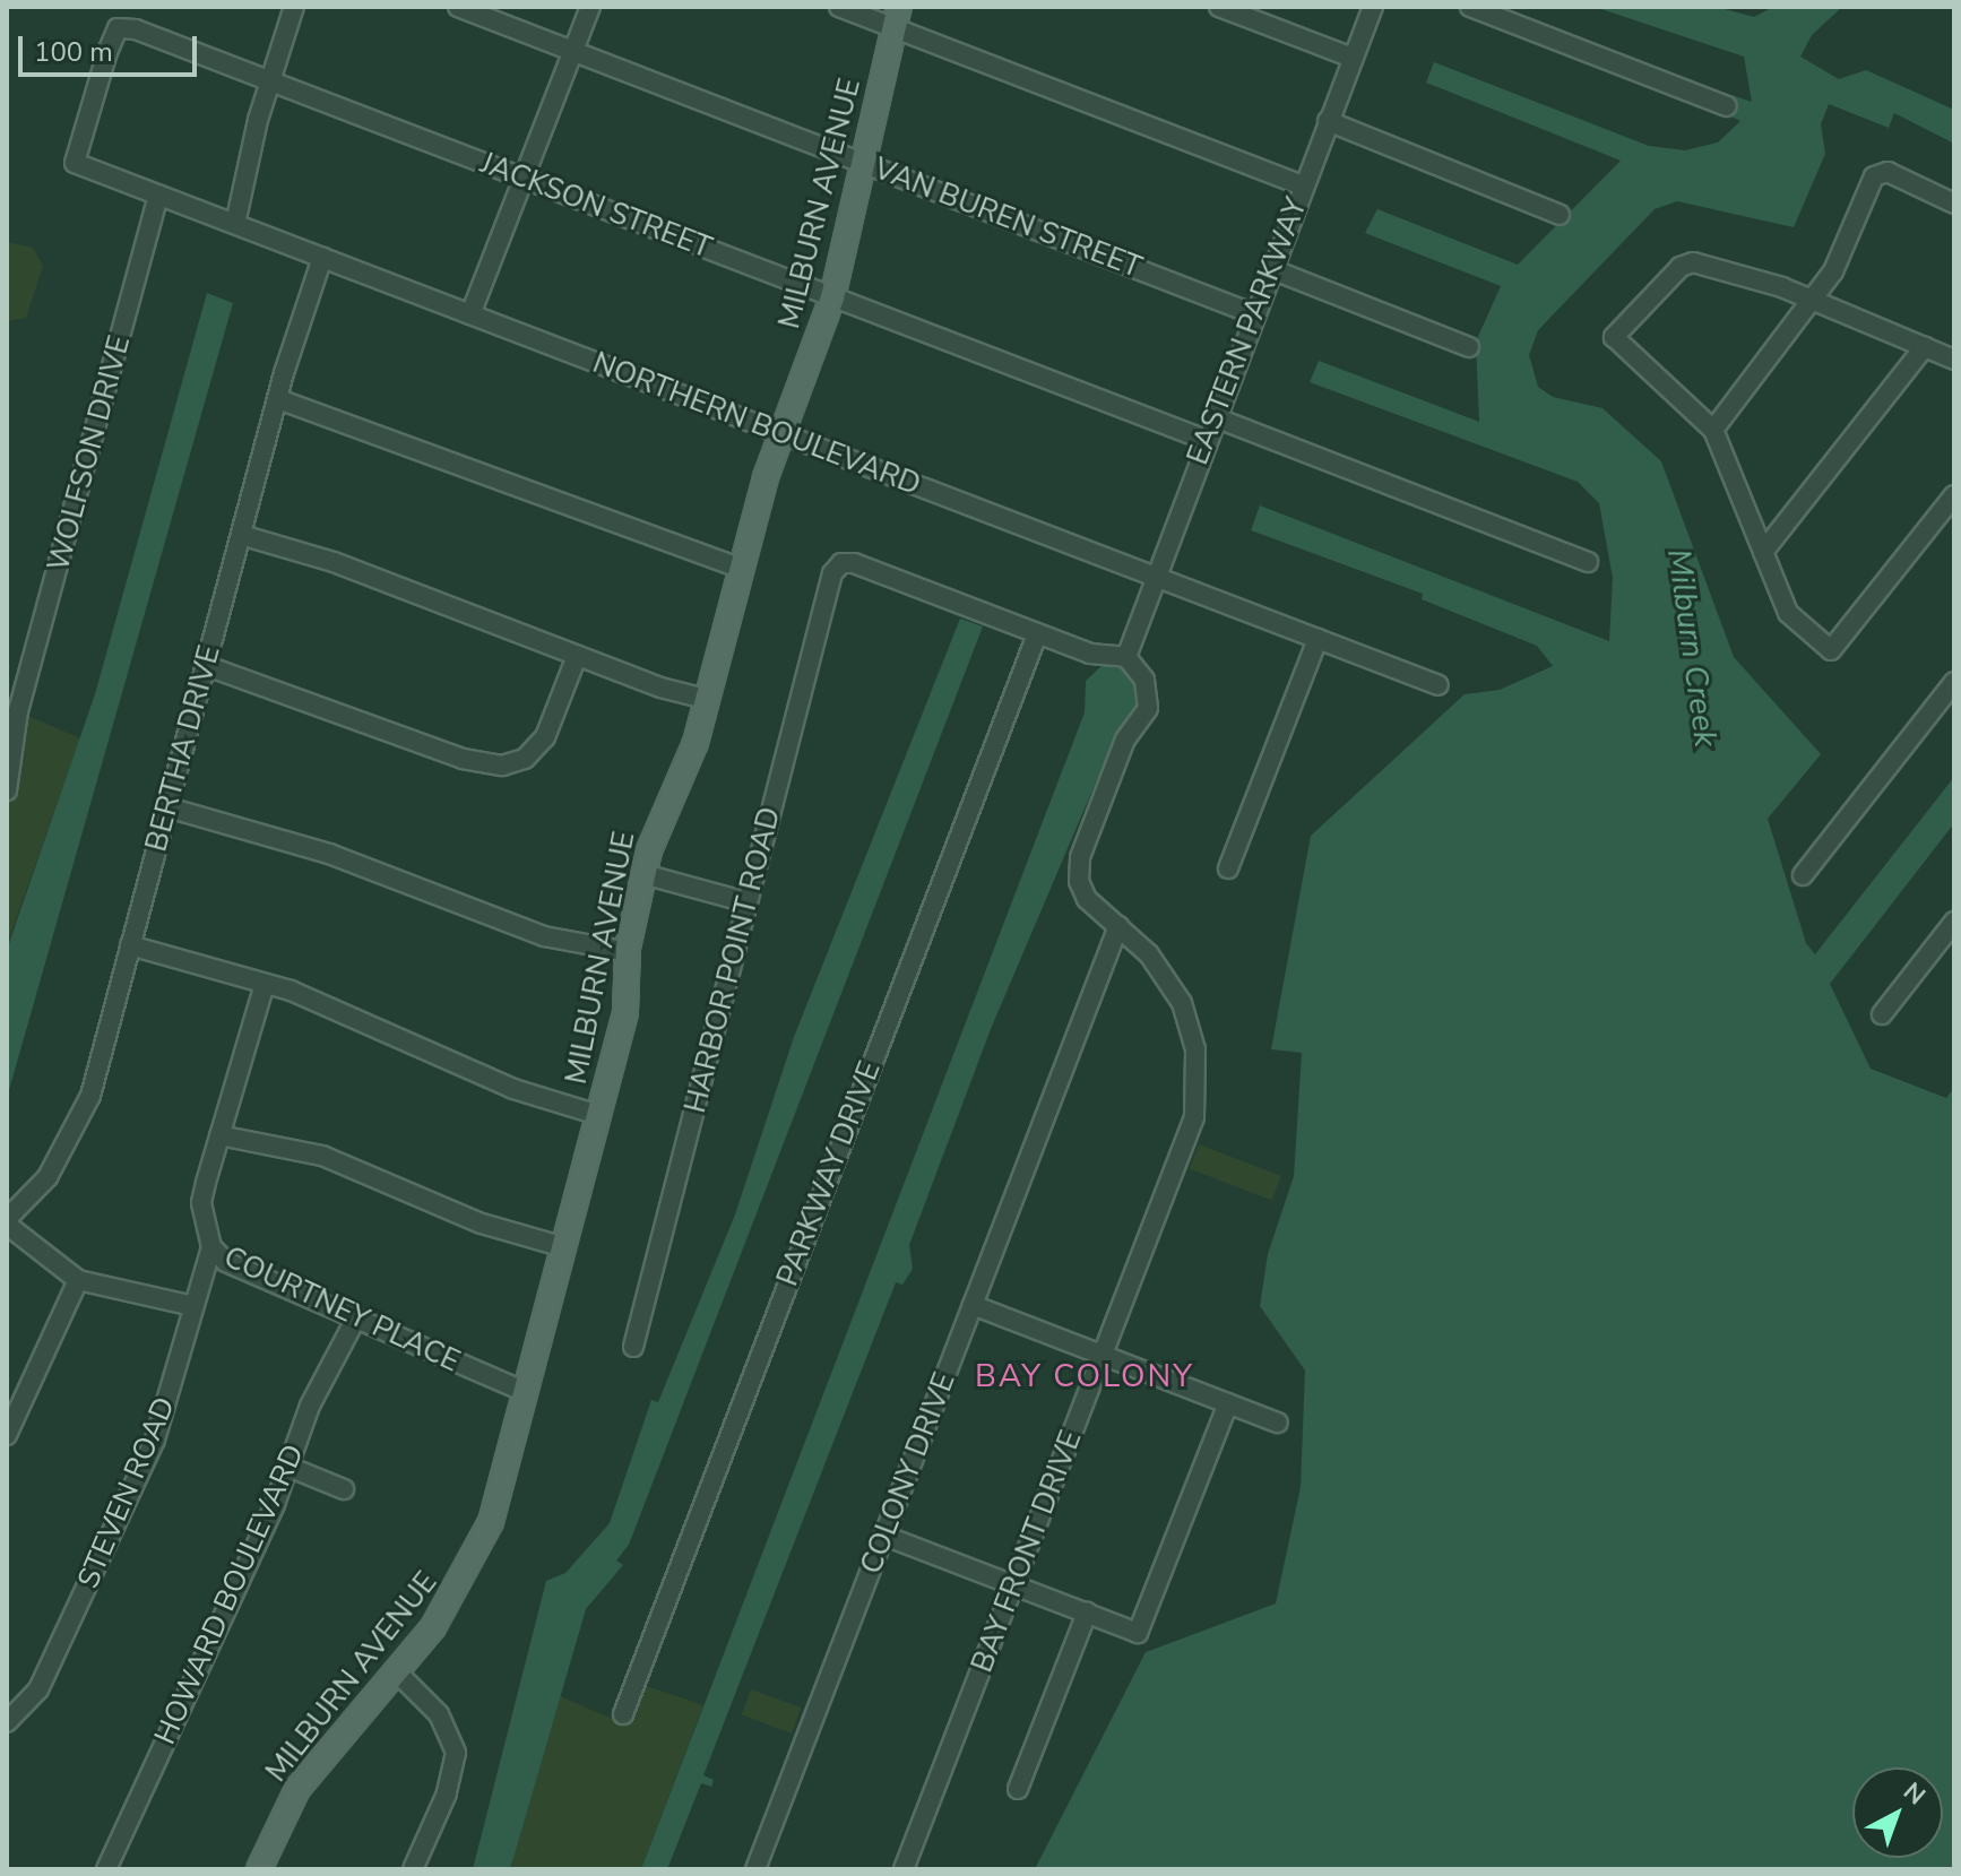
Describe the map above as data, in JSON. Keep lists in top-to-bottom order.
{
  "streets": {
    "main road": ["MILBURN AVENUE"],
    "street": [
      "JACKSON STREET",
      "VAN BUREN STREET",
      "EASTERN PARKWAY",
      "NORTHERN BOULEVARD",
      "WOLFSON DRIVE",
      "BERTHA DRIVE",
      "HARBOR POINT ROAD",
      "PARKWAY DRIVE",
      "COURTNEY PLACE",
      "COLONY DRIVE",
      "STEVEN ROAD",
      "BAY FRONT DRIVE",
      "HOWARD BOULEVARD"
    ]
  },
  "crossings": [
    ["MILBURN AVENUE", "JACKSON STREET"],
    ["MILBURN AVENUE", "VAN BUREN STREET"],
    ["MILBURN AVENUE", "NORTHERN BOULEVARD"],
    ["MILBURN AVENUE", "COURTNEY PLACE"],
    ["JACKSON STREET", "EASTERN PARKWAY"],
    ["JACKSON STREET", "NORTHERN BOULEVARD"],
    ["VAN BUREN STREET", "EASTERN PARKWAY"],
    ["EASTERN PARKWAY", "NORTHERN BOULEVARD"],
    ["EASTERN PARKWAY", "BAY FRONT DRIVE"],
    ["NORTHERN BOULEVARD", "WOLFSON DRIVE"],
    ["NORTHERN BOULEVARD", "BERTHA DRIVE"],
    ["HARBOR POINT ROAD", "PARKWAY DRIVE"],
    ["COURTNEY PLACE", "STEVEN ROAD"],
    ["COURTNEY PLACE", "HOWARD BOULEVARD"],
    ["COLONY DRIVE", "BAY FRONT DRIVE"]
  ],
  "districts": ["BAY COLONY"],
  "water": ["Milburn Creek"],
  "scale_bar": "100 m",
  "north": "top right"
}
